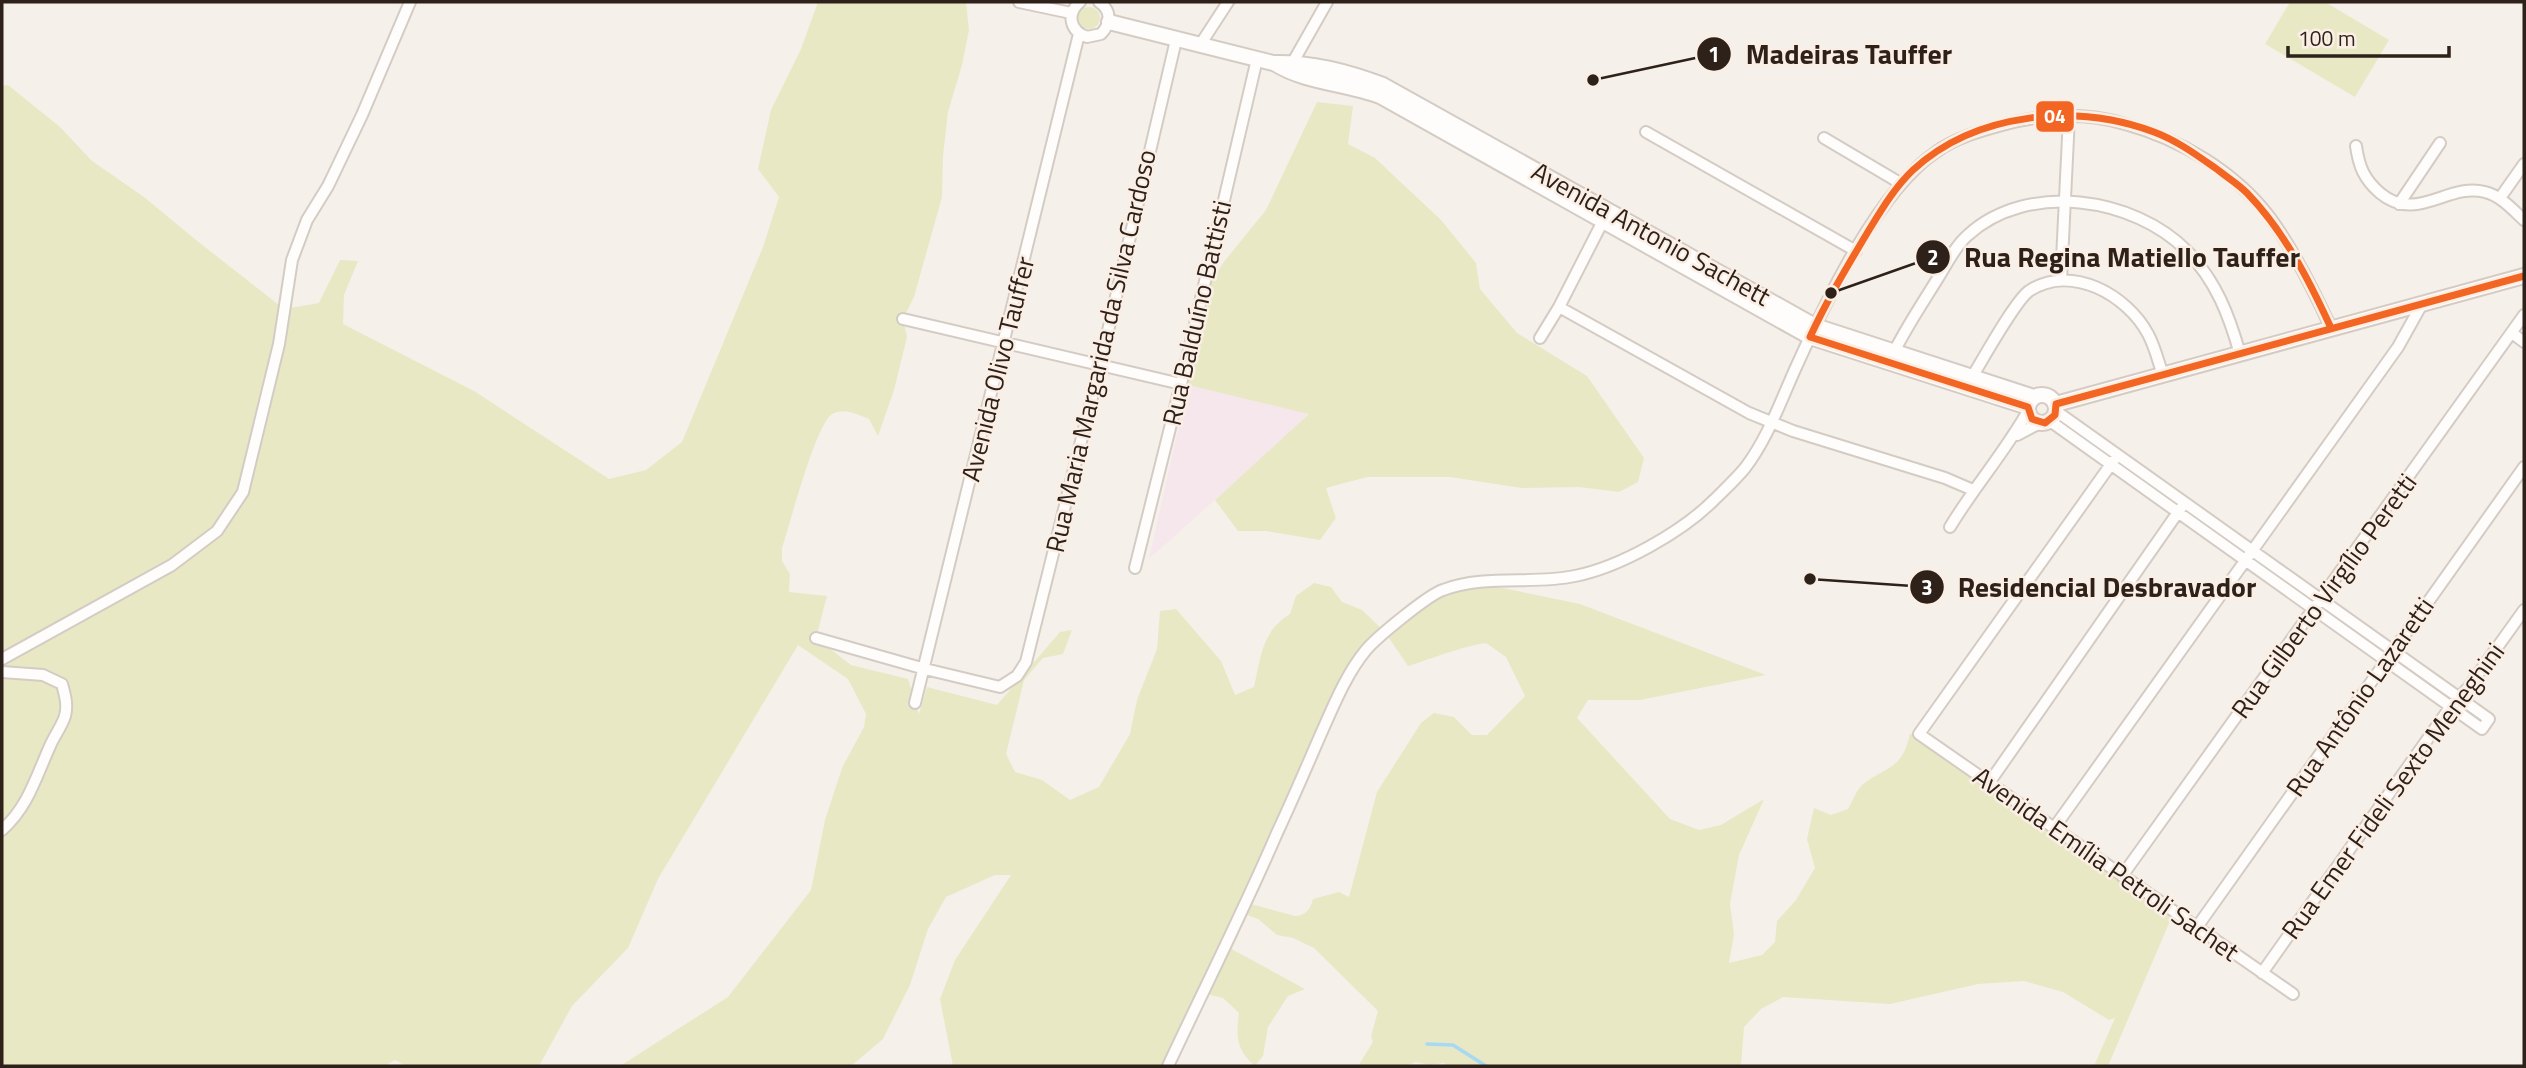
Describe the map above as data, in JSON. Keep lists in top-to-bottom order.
{
  "streets": {
    "street": [
      "Avenida Antonio Sachett",
      "Rua Balduíno Battisti",
      "Rua Maria Margarida da Silva Cardoso",
      "Avenida Olivo Tauffer",
      "Rua Gilberto Virgílio Peretti",
      "Rua Antônio Lazaretti",
      "Rua Emer Fideli Sexto Meneghini",
      "Avenida Emília Petroli Sachet"
    ]
  },
  "crossings": [
    ["Avenida Antonio Sachett", "Rua Balduíno Battisti"],
    ["Avenida Antonio Sachett", "Rua Maria Margarida da Silva Cardoso"],
    ["Rua Maria Margarida da Silva Cardoso", "Avenida Olivo Tauffer"],
    ["Rua Gilberto Virgílio Peretti", "Avenida Emília Petroli Sachet"],
    ["Rua Antônio Lazaretti", "Avenida Emília Petroli Sachet"],
    ["Rua Emer Fideli Sexto Meneghini", "Avenida Emília Petroli Sachet"]
  ],
  "places": ["Madeiras Tauffer", "Rua Regina Matiello Tauffer", "Residencial Desbravador"],
  "lines": ["transit line 04"],
  "scale_bar": "100 m"
}
